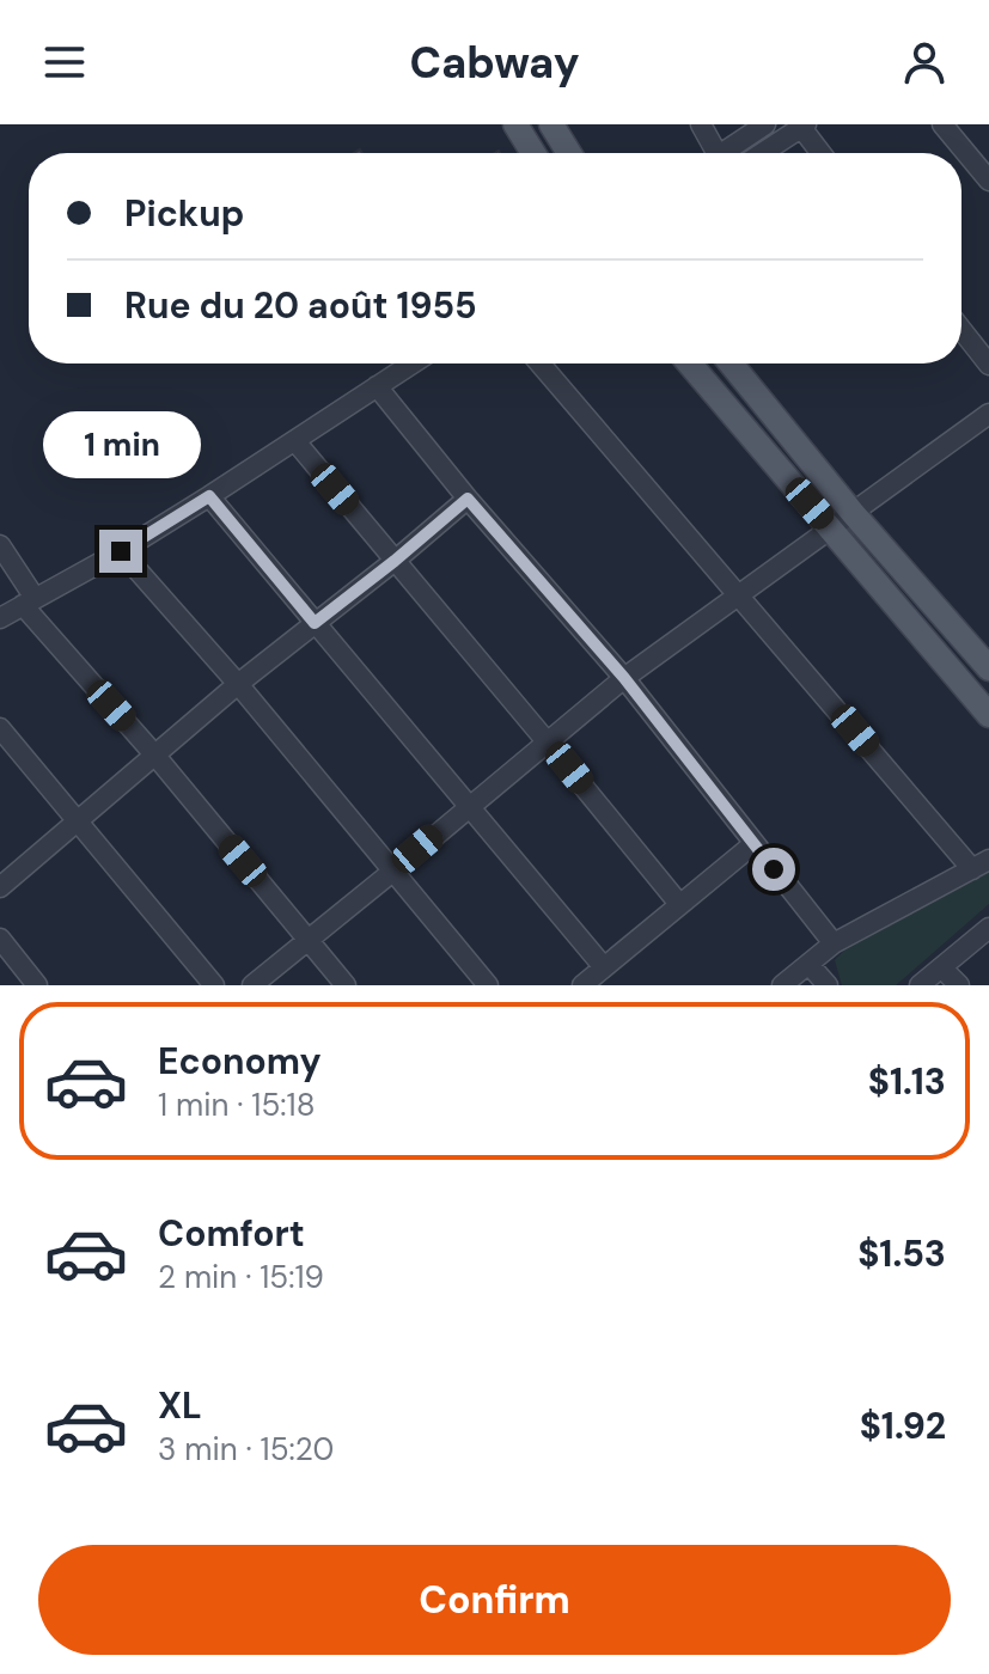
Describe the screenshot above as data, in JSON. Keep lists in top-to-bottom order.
{
  "page": {
    "header": "Cabway",
    "banner": ["Pickup", "Rue du 20 août 1955"],
    "bubble": "1 min",
    "list": [
      {
        "name": "Economy",
        "note": "1 min · 15:18",
        "value": "$1.13"
      },
      {
        "name": "Comfort",
        "note": "2 min · 15:19",
        "value": "$1.53"
      },
      {
        "name": "XL",
        "note": "3 min · 15:20",
        "value": "$1.92"
      }
    ],
    "buttons": "Confirm"
  }
}
